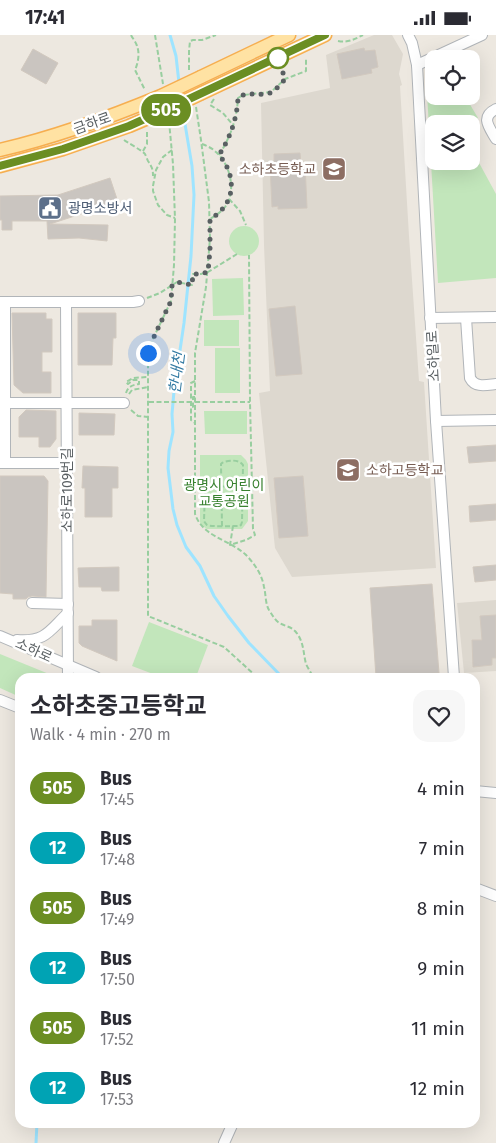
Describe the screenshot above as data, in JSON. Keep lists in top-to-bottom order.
{
  "streets": {
    "main road": ["금하로"],
    "street": ["소하일로", "소하로109번길", "소하로"]
  },
  "crossings": [
    ["소하로109번길", "소하로"]
  ],
  "water": ["한내천"],
  "parks": ["광명시 어린이 교통공원"],
  "places": {
    "school or university": ["소하초등학교", "소하고등학교"],
    "public building": ["광명소방서"]
  },
  "lines": ["bus line 505"],
  "page": {
    "status": "17:41",
    "on_map": "505",
    "heading": ["소하초중고등학교", "Walk · 4 min · 270 m"],
    "list": [
      {
        "mark": "505",
        "name": "Bus",
        "note": "17:45",
        "value": "4 min"
      },
      {
        "mark": "12",
        "name": "Bus",
        "note": "17:48",
        "value": "7 min"
      },
      {
        "mark": "505",
        "name": "Bus",
        "note": "17:49",
        "value": "8 min"
      },
      {
        "mark": "12",
        "name": "Bus",
        "note": "17:50",
        "value": "9 min"
      },
      {
        "mark": "505",
        "name": "Bus",
        "note": "17:52",
        "value": "11 min"
      },
      {
        "mark": "12",
        "name": "Bus",
        "note": "17:53",
        "value": "12 min"
      }
    ]
  }
}
